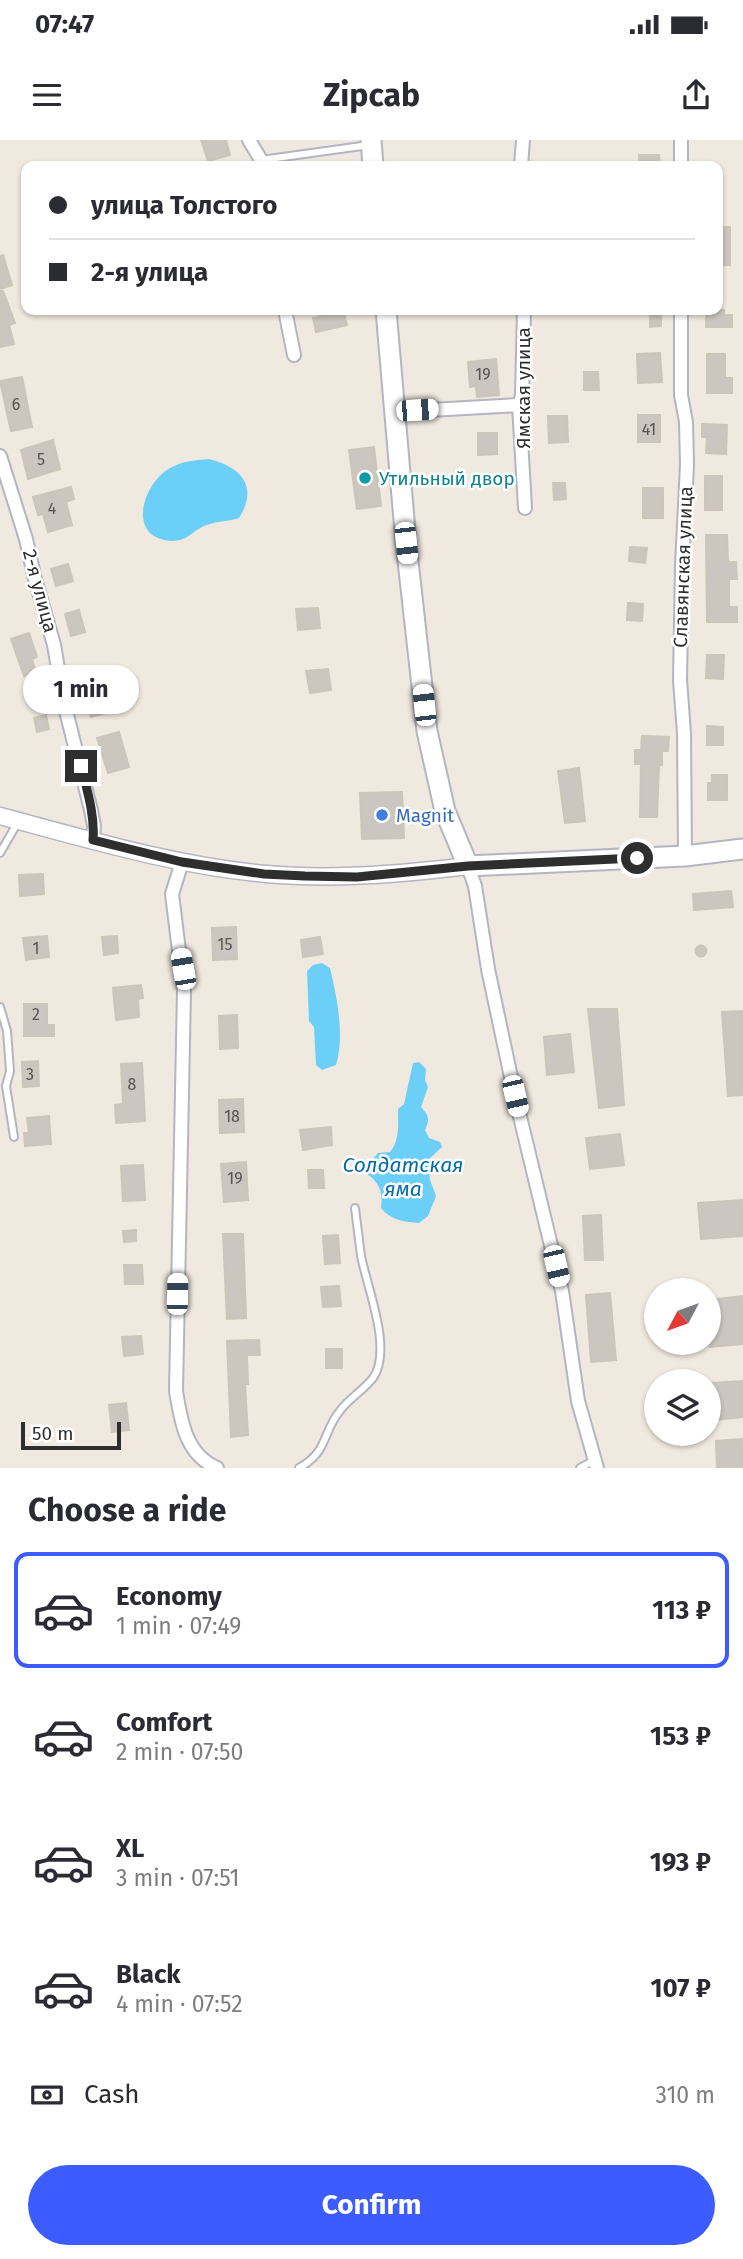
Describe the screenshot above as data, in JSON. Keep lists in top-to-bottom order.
{
  "streets": {
    "street": ["Ямская улица", "Славянская улица", "2-я улица"]
  },
  "water": ["Солдатская яма"],
  "places": ["Утильный двор", "Magnit"],
  "house_numbers": [
    "19",
    "6",
    "41",
    "5",
    "4",
    "15",
    "1",
    "2",
    "3",
    "8",
    "18",
    "19"
  ],
  "scale_bar": "50 m",
  "north": "bottom left",
  "page": {
    "status": "07:47",
    "header": "Zipcab",
    "banner": ["улица Толстого", "2-я улица"],
    "bubble": "1 min",
    "scale": "50 m",
    "heading": "Choose a ride",
    "list": [
      {
        "name": "Economy",
        "note": "1 min · 07:49",
        "value": "113 ₽"
      },
      {
        "name": "Comfort",
        "note": "2 min · 07:50",
        "value": "153 ₽"
      },
      {
        "name": "XL",
        "note": "3 min · 07:51",
        "value": "193 ₽"
      },
      {
        "name": "Black",
        "note": "4 min · 07:52",
        "value": "107 ₽"
      }
    ],
    "pay": ["Cash", "310 m"],
    "buttons": "Confirm"
  }
}
